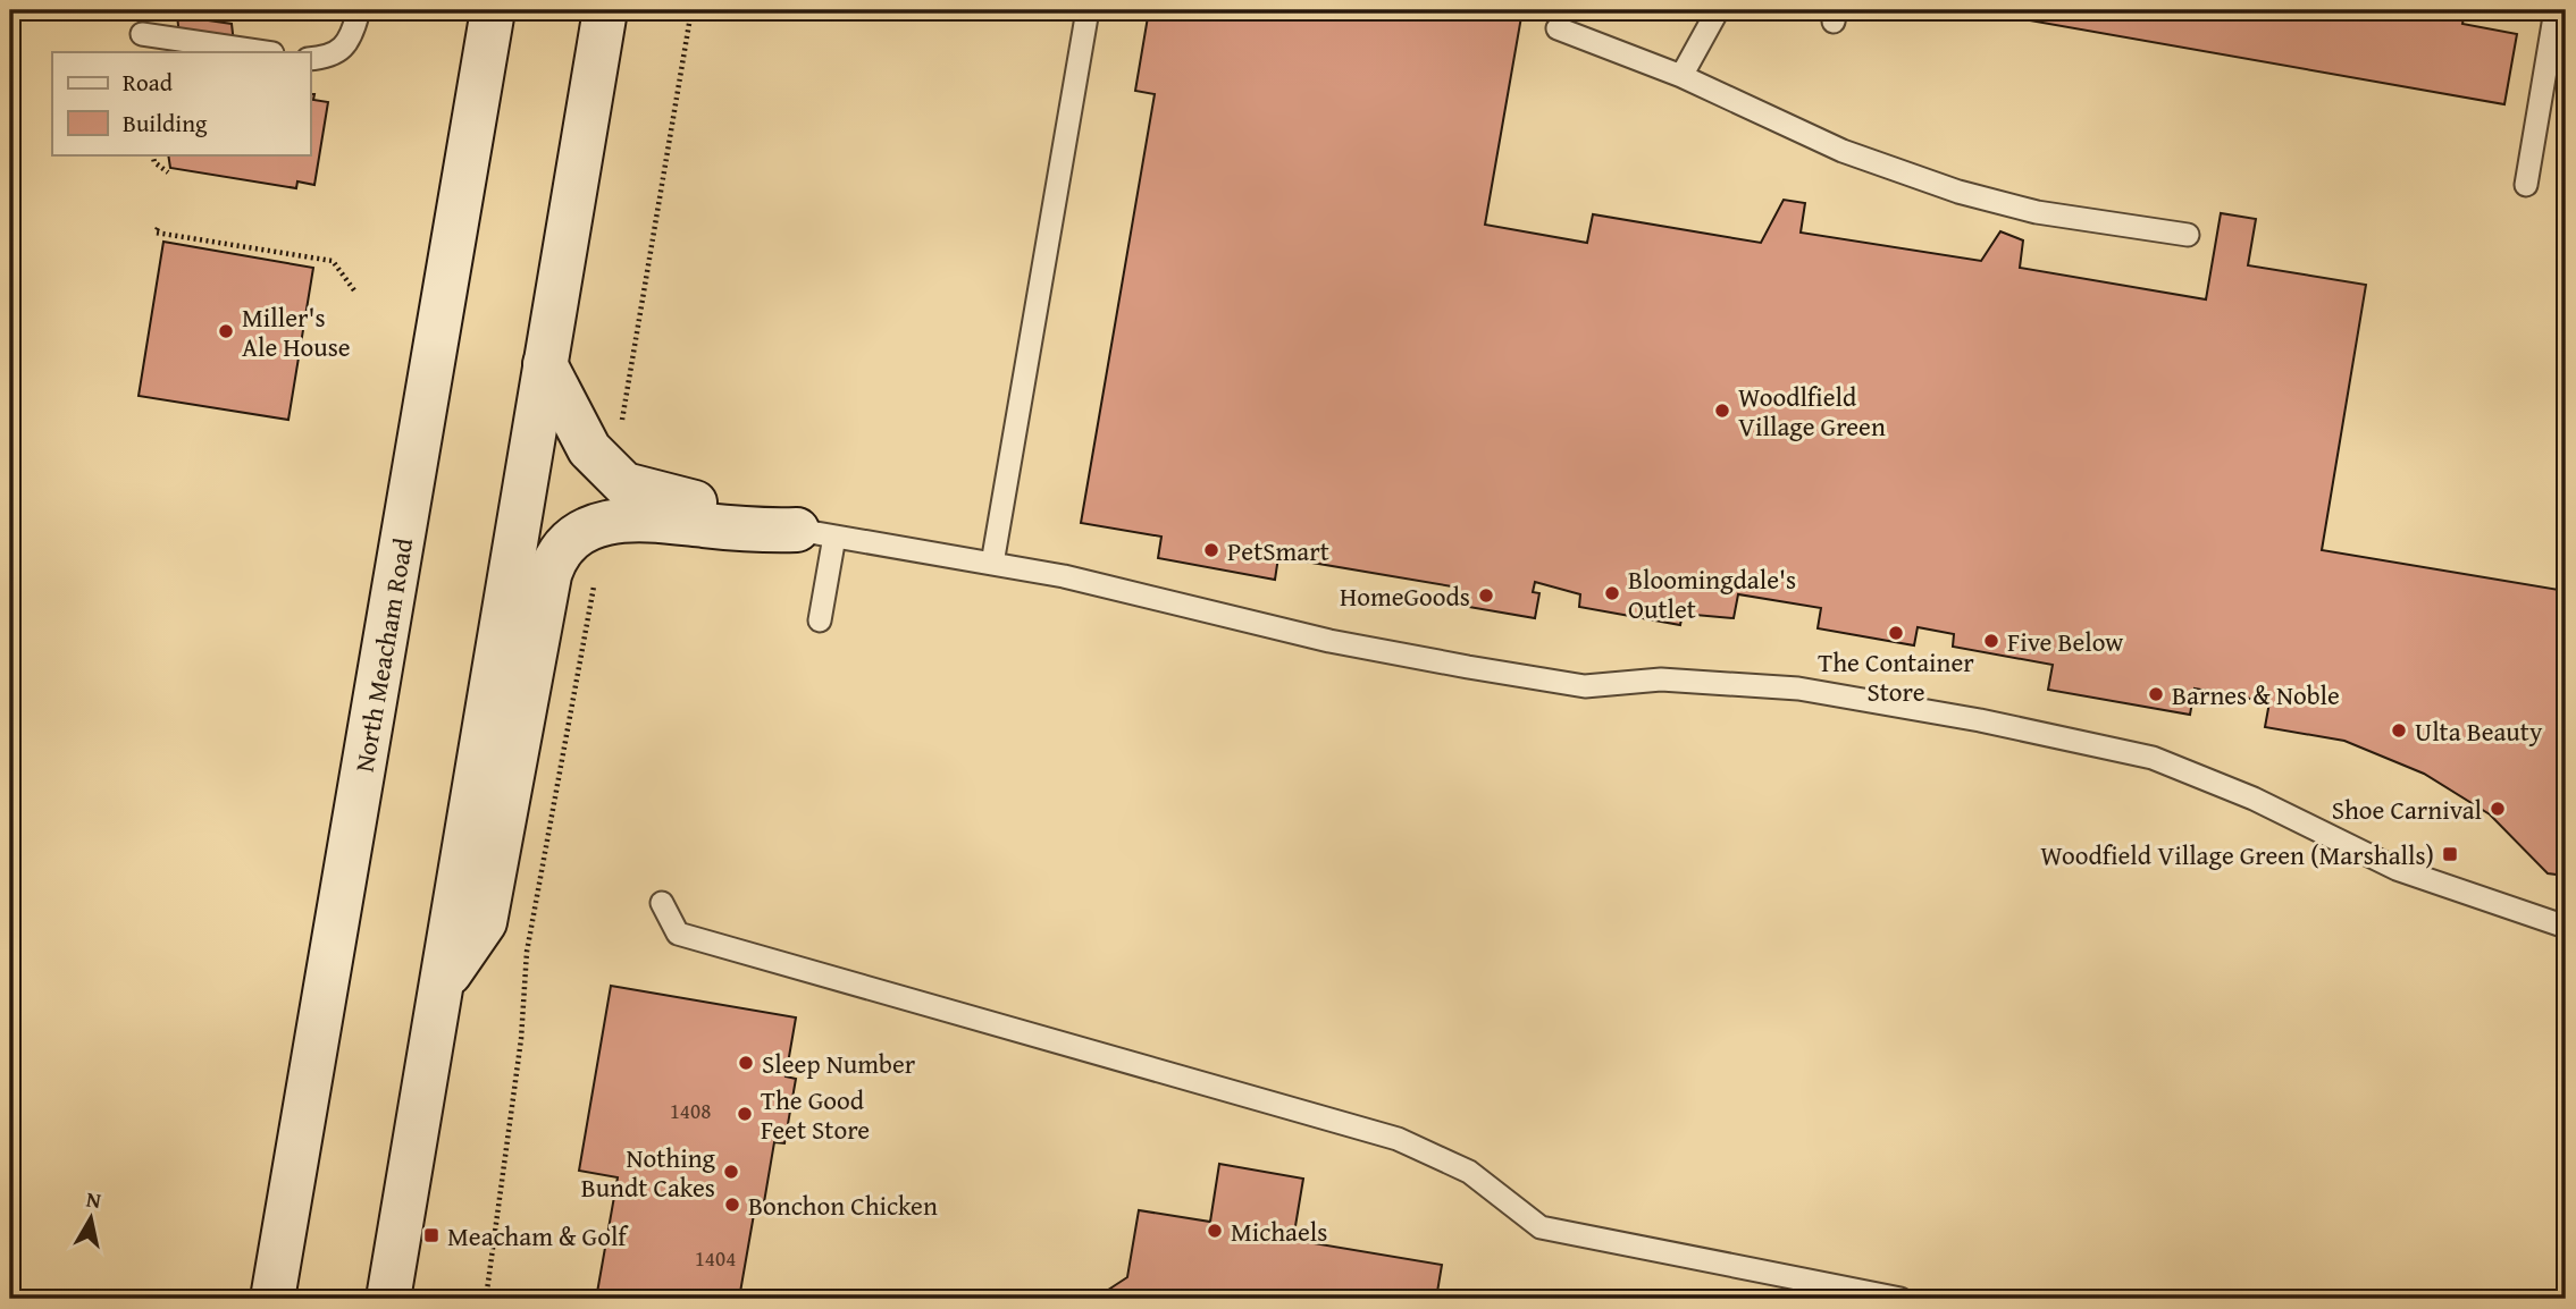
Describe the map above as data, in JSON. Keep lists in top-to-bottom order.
{
  "streets": {
    "main road": ["North Meacham Road"]
  },
  "places": {
    "other": [
      "Miller's Ale House",
      "Woodlfield Village Green",
      "PetSmart",
      "Bloomingdale's Outlet",
      "HomeGoods",
      "The Container Store",
      "Five Below",
      "Barnes & Noble",
      "Ulta Beauty",
      "Shoe Carnival",
      "Sleep Number",
      "The Good Feet Store",
      "Nothing Bundt Cakes",
      "Bonchon Chicken",
      "Michaels"
    ],
    "transit": ["Woodfield Village Green (Marshalls)", "Meacham & Golf"]
  },
  "house_numbers": ["1408", "1404"],
  "legend": ["Road", "Building"],
  "north": "top"
}
